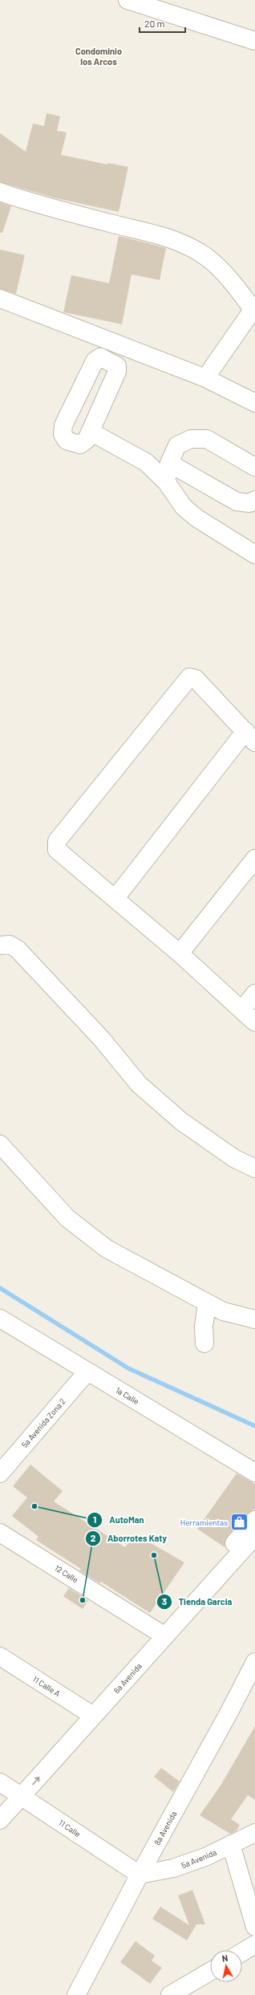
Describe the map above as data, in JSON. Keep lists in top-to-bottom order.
{
  "streets": {
    "street": [
      "1a Calle",
      "5a Avenida Zona 2",
      "12 Calle",
      "6a Avenida",
      "11 Calle A",
      "11 Calle",
      "8a Avenida",
      "5a Avenida"
    ]
  },
  "crossings": [
    ["1a Calle", "5a Avenida Zona 2"],
    ["12 Calle", "6a Avenida"],
    ["6a Avenida", "11 Calle A"],
    ["6a Avenida", "11 Calle"],
    ["11 Calle", "8a Avenida"],
    ["11 Calle", "5a Avenida"],
    ["8a Avenida", "5a Avenida"]
  ],
  "districts": ["Condominio los Arcos"],
  "places": {
    "other": ["AutoMan", "Tienda Garcia", "Aborrotes Katy"],
    "shop": ["Herramientas"]
  },
  "scale_bar": "20 m",
  "north": "top"
}
